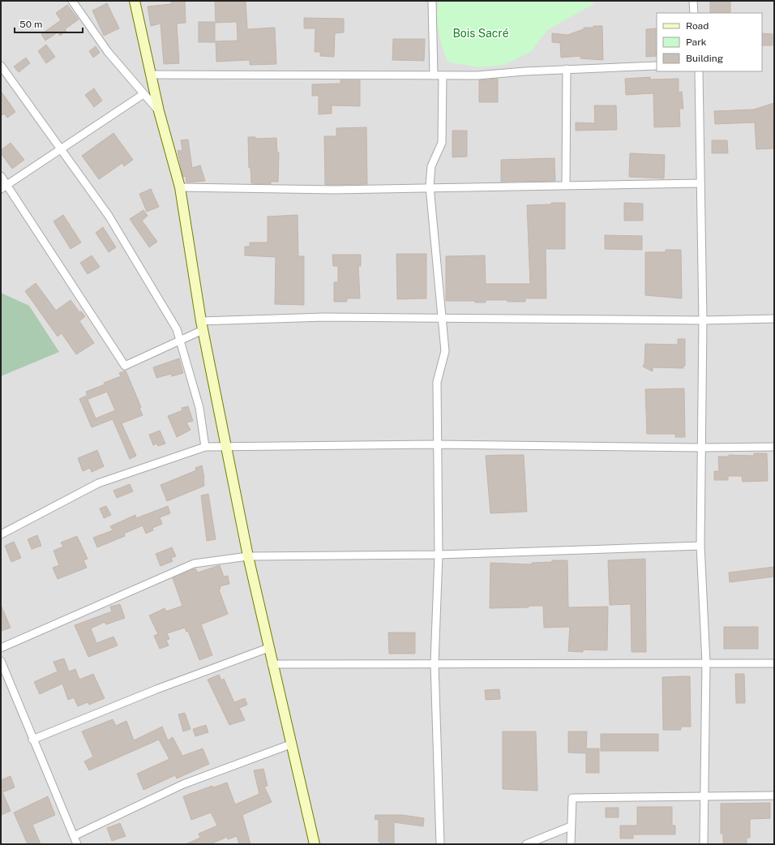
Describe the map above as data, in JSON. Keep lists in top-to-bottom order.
{
  "parks": ["Bois Sacré"],
  "legend": ["Road", "Park", "Building"],
  "scale_bar": "50 m"
}
